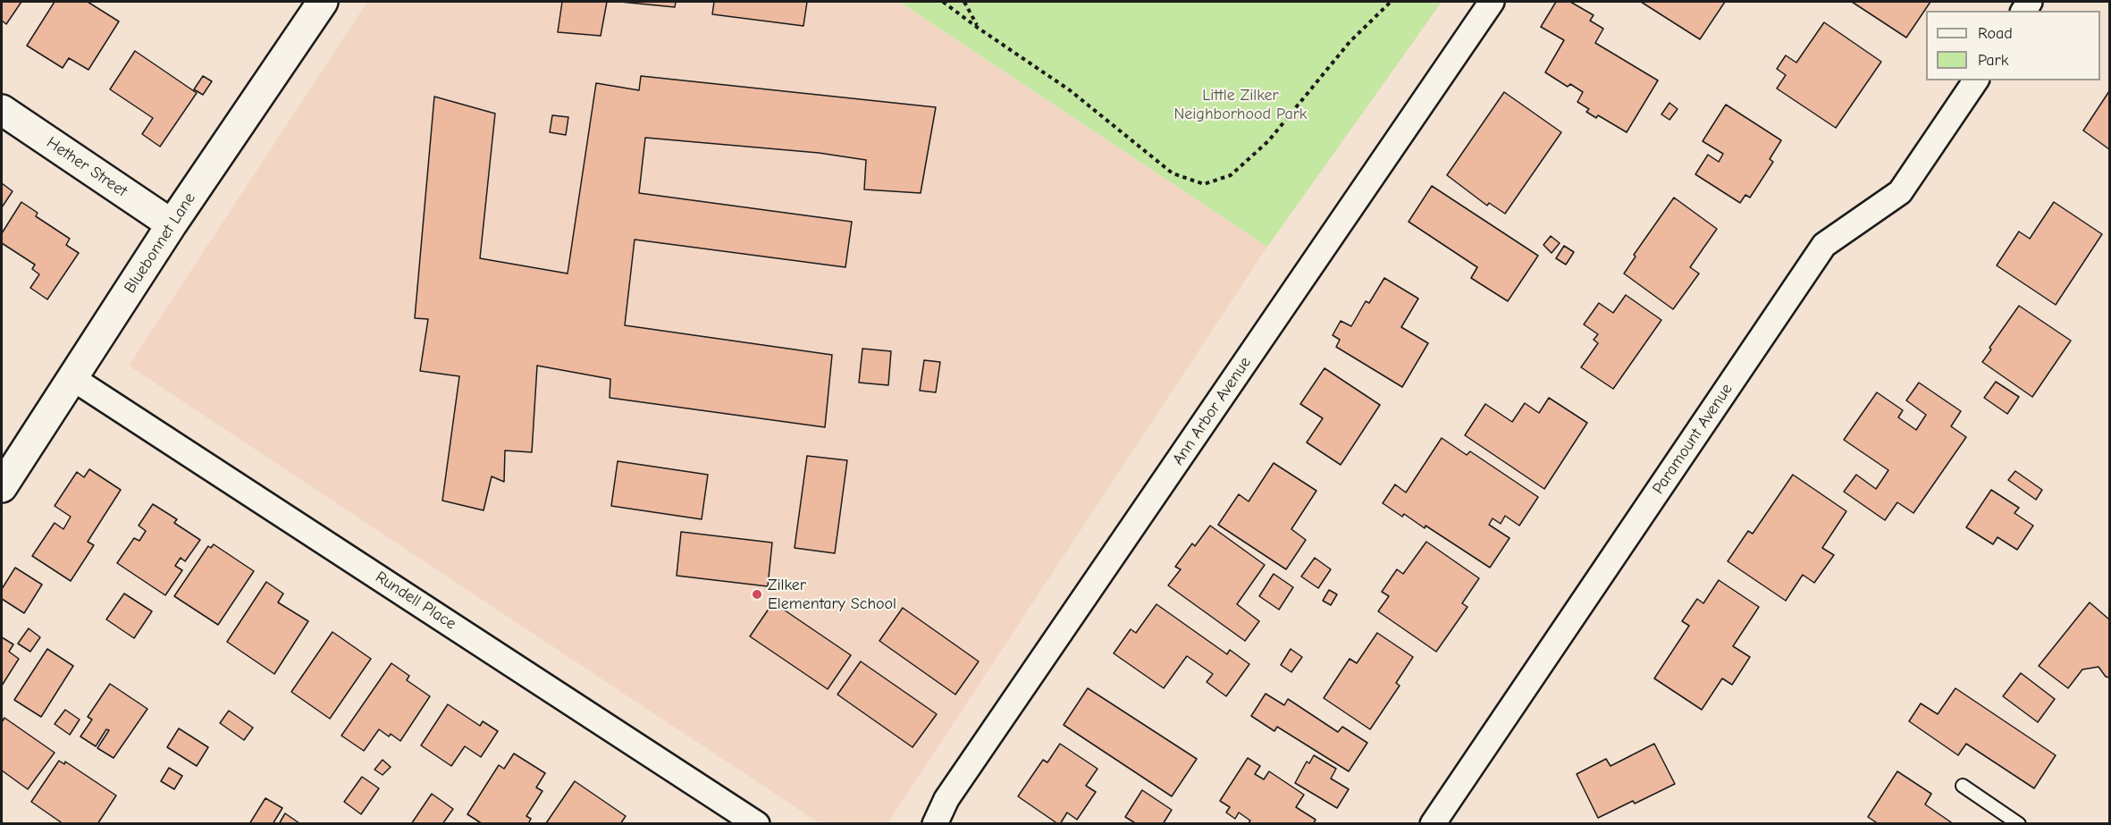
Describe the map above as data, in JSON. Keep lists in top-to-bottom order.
{
  "streets": {
    "street": [
      "Hether Street",
      "Bluebonnet Lane",
      "Ann Arbor Avenue",
      "Paramount Avenue",
      "Rundell Place"
    ]
  },
  "crossings": [
    ["Hether Street", "Bluebonnet Lane"],
    ["Bluebonnet Lane", "Rundell Place"]
  ],
  "parks": ["Little Zilker Neighborhood Park"],
  "places": ["Zilker Elementary School"],
  "legend": ["Road", "Park"]
}
